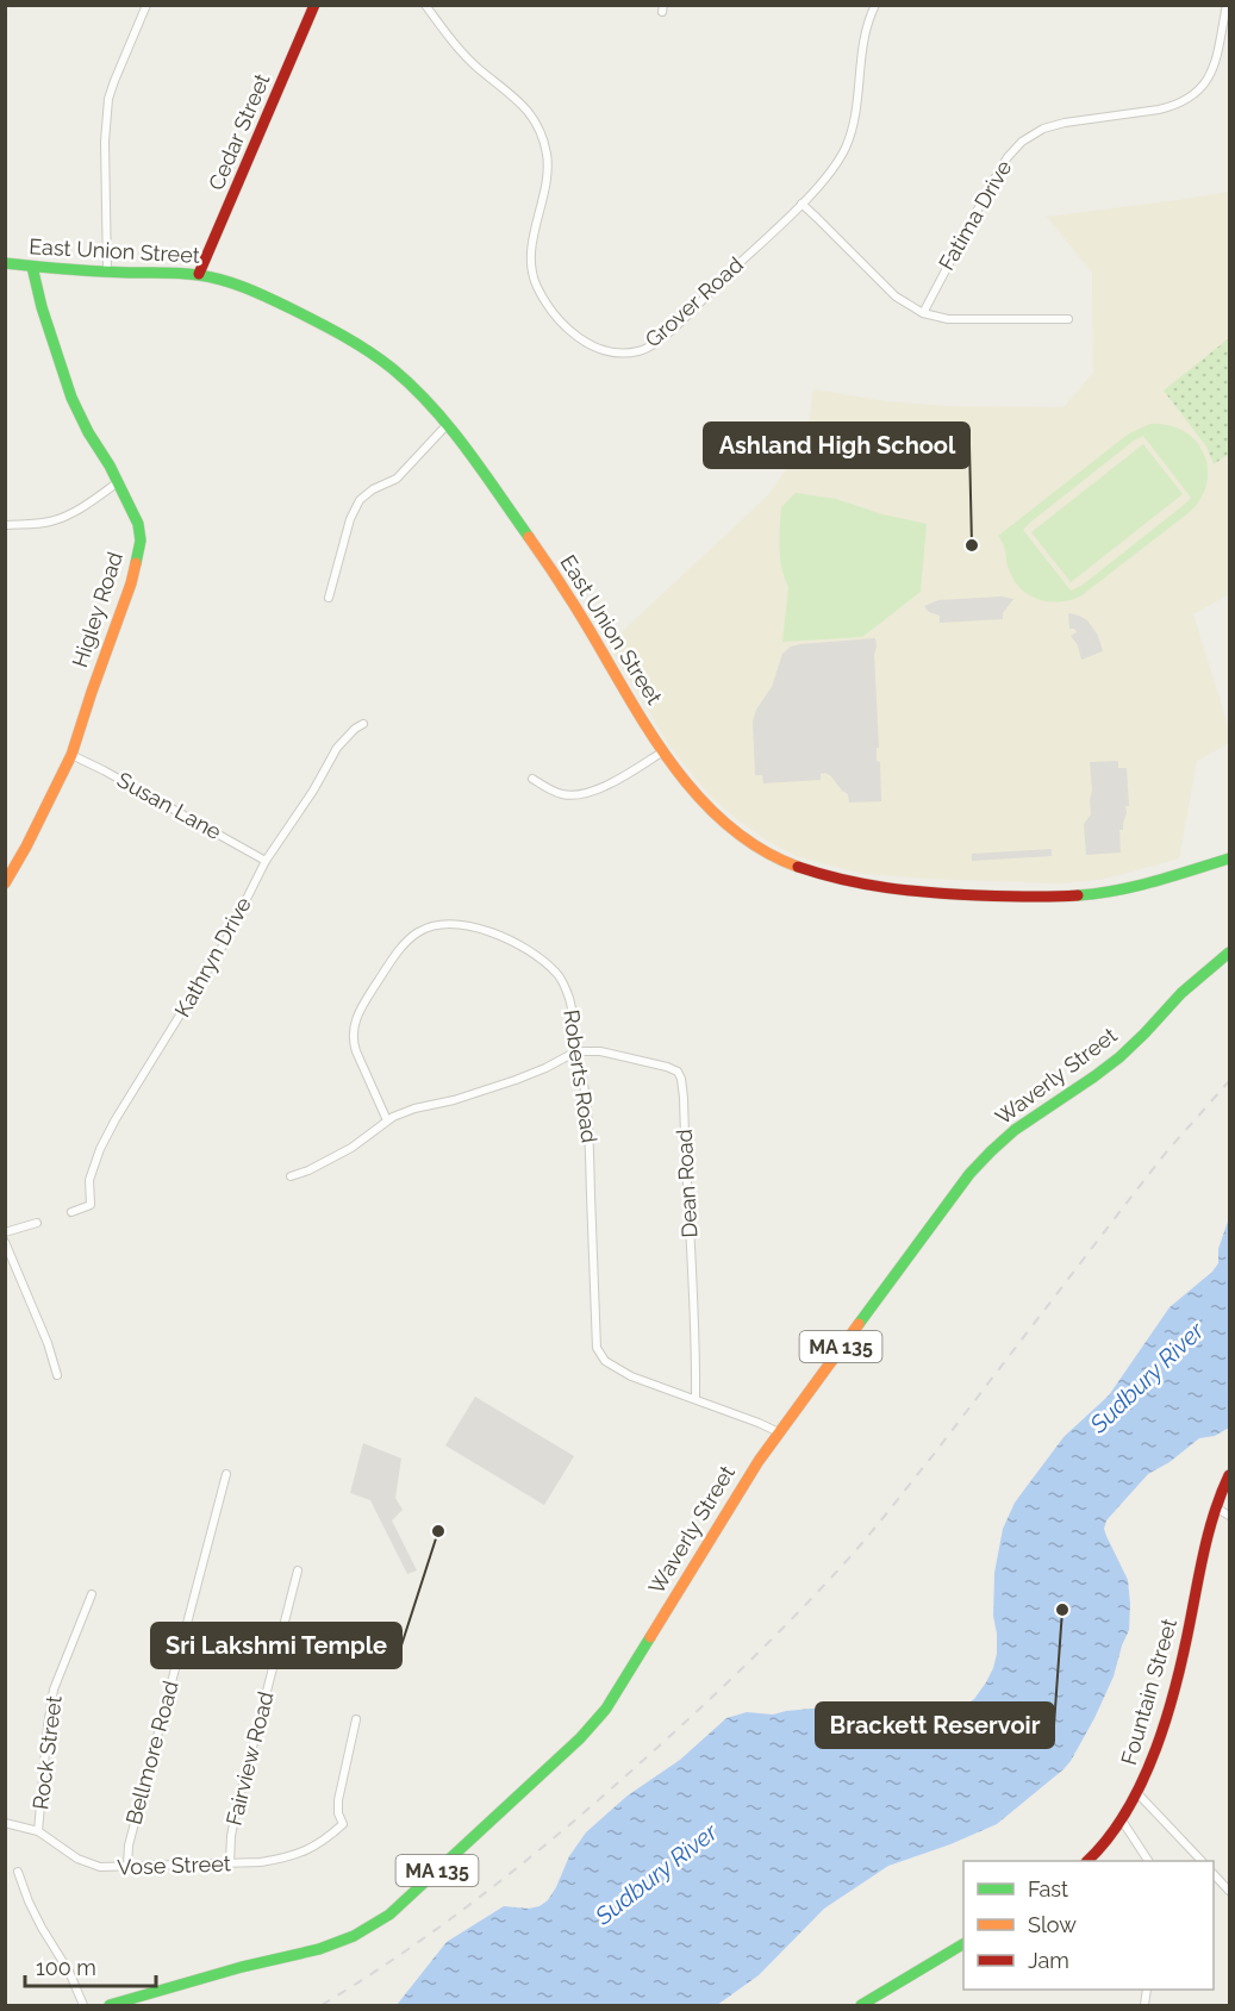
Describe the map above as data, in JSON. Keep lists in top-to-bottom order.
{
  "streets": {
    "street": [
      "Cedar Street",
      "Fatima Drive",
      "East Union Street",
      "Grover Road",
      "Higley Road",
      "Susan Lane",
      "Kathryn Drive",
      "Roberts Road",
      "Waverly Street",
      "Dean Road",
      "MA 135",
      "Fountain Street",
      "Rock Street",
      "Bellmore Road",
      "Fairview Road",
      "Vose Street"
    ]
  },
  "crossings": [
    ["Cedar Street", "East Union Street"],
    ["East Union Street", "Higley Road"],
    ["Higley Road", "Susan Lane"],
    ["Susan Lane", "Kathryn Drive"],
    ["Roberts Road", "Waverly Street"],
    ["Roberts Road", "Dean Road"],
    ["Rock Street", "Vose Street"],
    ["Bellmore Road", "Vose Street"],
    ["Fairview Road", "Vose Street"]
  ],
  "water": ["Sudbury River"],
  "places": ["Ashland High School", "Sri Lakshmi Temple", "Brackett Reservoir"],
  "legend": ["Fast", "Slow", "Jam"],
  "scale_bar": "100 m"
}
